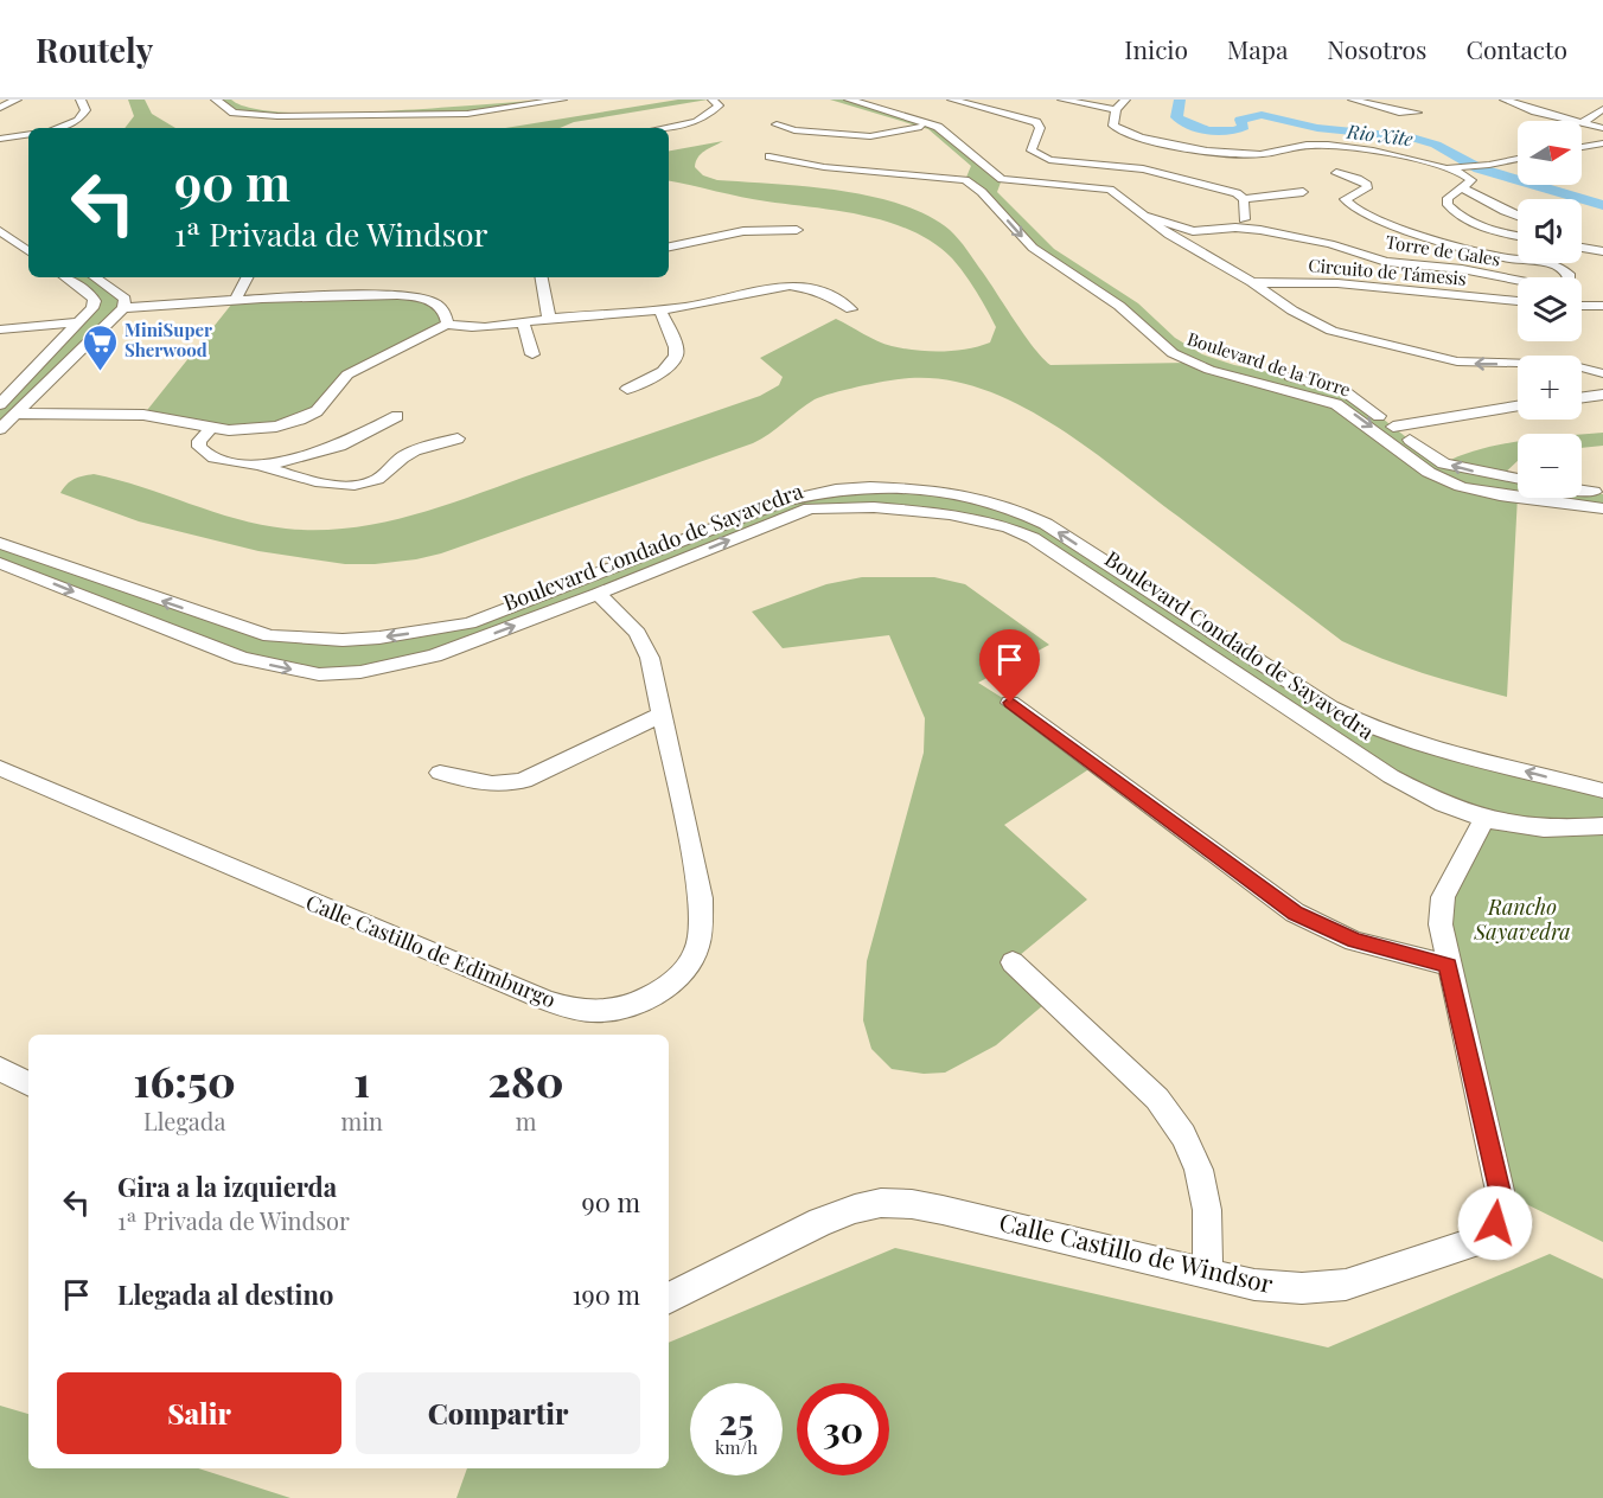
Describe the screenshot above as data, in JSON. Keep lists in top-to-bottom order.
{
  "streets": {
    "street": [
      "Torre de Gales",
      "Circuito de Támesis",
      "Boulevard de la Torre",
      "Boulevard Condado de Sayavedra",
      "Calle Castillo de Edimburgo",
      "Calle Castillo de Windsor"
    ]
  },
  "crossings": [
    ["Boulevard Condado de Sayavedra", "Calle Castillo de Edimburgo"],
    ["Boulevard Condado de Sayavedra", "Calle Castillo de Windsor"]
  ],
  "water": ["Rio Xite"],
  "parks": ["Rancho Sayavedra"],
  "places": {
    "supermarket": ["MiniSuper Sherwood"]
  },
  "north": "right",
  "page": {
    "header": "Routely",
    "nav": [
      "Inicio",
      "Mapa",
      "Nosotros",
      "Contacto"
    ],
    "map_buttons": ["+", "−"],
    "turn": ["90 m", "1ª Privada de Windsor"],
    "eta": [
      "16:50",
      "Llegada",
      "1",
      "min",
      "280",
      "m"
    ],
    "list": [
      {
        "name": "Gira a la izquierda",
        "note": "1ª Privada de Windsor",
        "value": "90 m"
      },
      {
        "name": "Llegada al destino",
        "value": "190 m"
      }
    ],
    "buttons": ["Salir", "Compartir"],
    "speed": "25 km/h",
    "limit": "30"
  }
}
